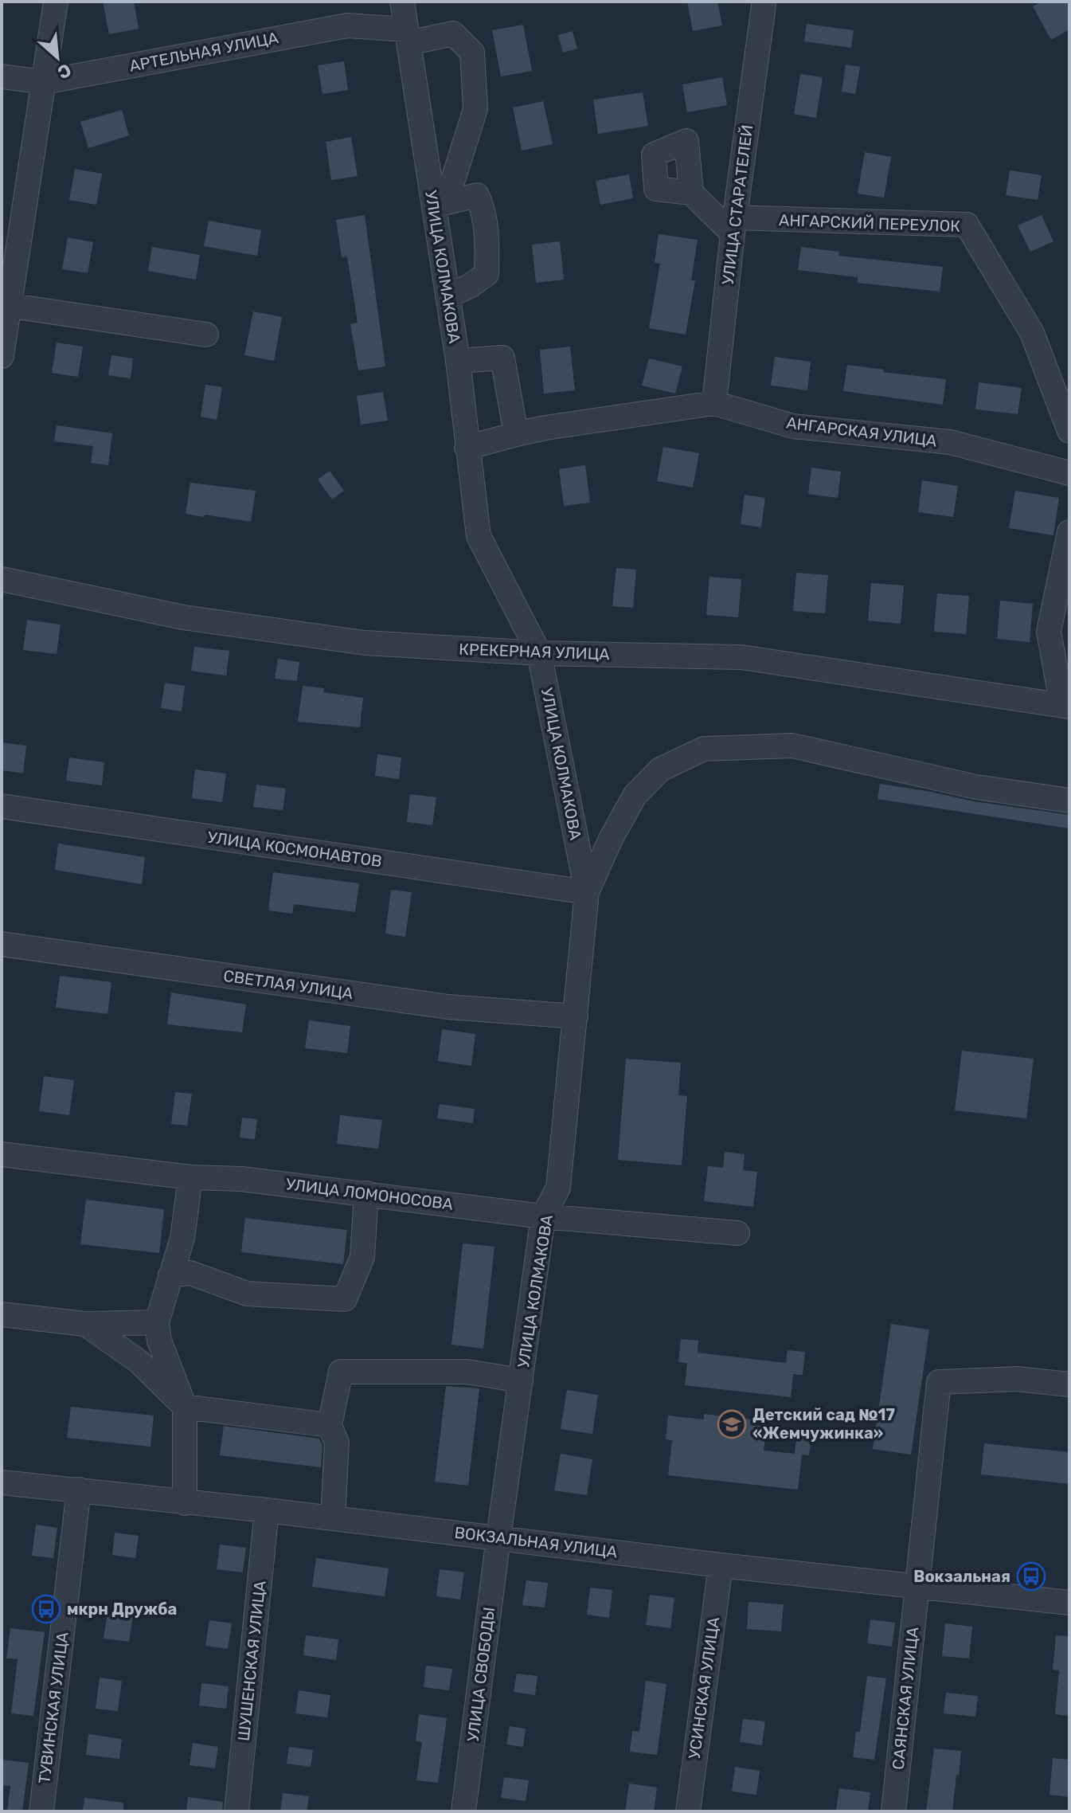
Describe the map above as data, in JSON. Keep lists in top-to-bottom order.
{
  "streets": {
    "street": [
      "АРТЕЛЬНАЯ УЛИЦА",
      "УЛИЦА СТАРАТЕЛЕЙ",
      "АНГАРСКИЙ ПЕРЕУЛОК",
      "УЛИЦА КОЛМАКОВА",
      "АНГАРСКАЯ УЛИЦА",
      "КРЕКЕРНАЯ УЛИЦА",
      "УЛИЦА КОСМОНАВТОВ",
      "СВЕТЛАЯ УЛИЦА",
      "УЛИЦА ЛОМОНОСОВА",
      "ВОКЗАЛЬНАЯ УЛИЦА",
      "ШУШЕНСКАЯ УЛИЦА",
      "УЛИЦА СВОБОДЫ",
      "УСИНСКАЯ УЛИЦА",
      "САЯНСКАЯ УЛИЦА",
      "ТУВИНСКАЯ УЛИЦА"
    ]
  },
  "crossings": [
    ["АРТЕЛЬНАЯ УЛИЦА", "УЛИЦА КОЛМАКОВА"],
    ["УЛИЦА СТАРАТЕЛЕЙ", "АНГАРСКИЙ ПЕРЕУЛОК"],
    ["УЛИЦА СТАРАТЕЛЕЙ", "АНГАРСКАЯ УЛИЦА"],
    ["УЛИЦА КОЛМАКОВА", "АНГАРСКАЯ УЛИЦА"],
    ["УЛИЦА КОЛМАКОВА", "КРЕКЕРНАЯ УЛИЦА"],
    ["УЛИЦА КОЛМАКОВА", "УЛИЦА КОСМОНАВТОВ"],
    ["УЛИЦА КОЛМАКОВА", "СВЕТЛАЯ УЛИЦА"],
    ["УЛИЦА КОЛМАКОВА", "УЛИЦА ЛОМОНОСОВА"],
    ["УЛИЦА КОЛМАКОВА", "ВОКЗАЛЬНАЯ УЛИЦА"],
    ["УЛИЦА КОЛМАКОВА", "УЛИЦА СВОБОДЫ"],
    ["ВОКЗАЛЬНАЯ УЛИЦА", "ШУШЕНСКАЯ УЛИЦА"],
    ["ВОКЗАЛЬНАЯ УЛИЦА", "УЛИЦА СВОБОДЫ"],
    ["ВОКЗАЛЬНАЯ УЛИЦА", "УСИНСКАЯ УЛИЦА"],
    ["ВОКЗАЛЬНАЯ УЛИЦА", "САЯНСКАЯ УЛИЦА"],
    ["ВОКЗАЛЬНАЯ УЛИЦА", "ТУВИНСКАЯ УЛИЦА"]
  ],
  "places": {
    "school or university": ["Детский сад №17 «Жемчужинка»"],
    "bus stop": ["Вокзальная", "мкрн Дружба"]
  },
  "north": "bottom right"
}
